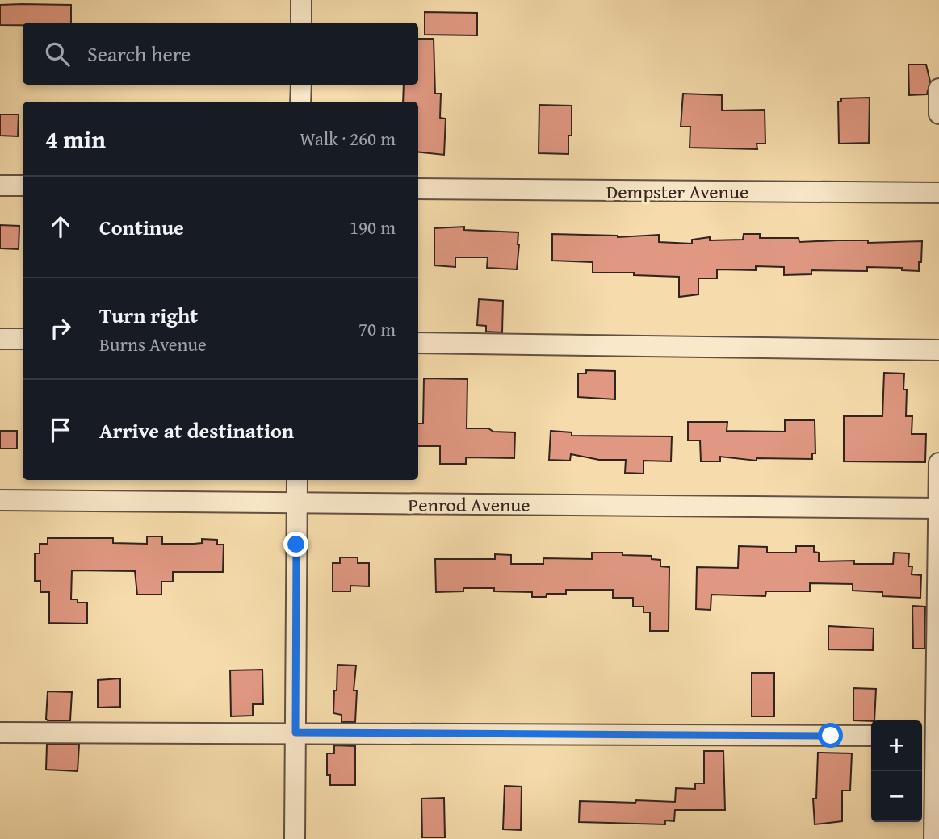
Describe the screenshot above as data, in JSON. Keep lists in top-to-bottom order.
{
  "streets": {
    "street": ["Dempster Avenue", "Penrod Avenue"]
  },
  "page": {
    "search": "Search here",
    "heading": ["4 min", "Walk · 260 m"],
    "list": [
      ["Continue", "190 m"],
      ["Turn right", "Burns Avenue", "70 m"],
      "Arrive at destination"
    ],
    "map_buttons": ["+", "−"]
  }
}
